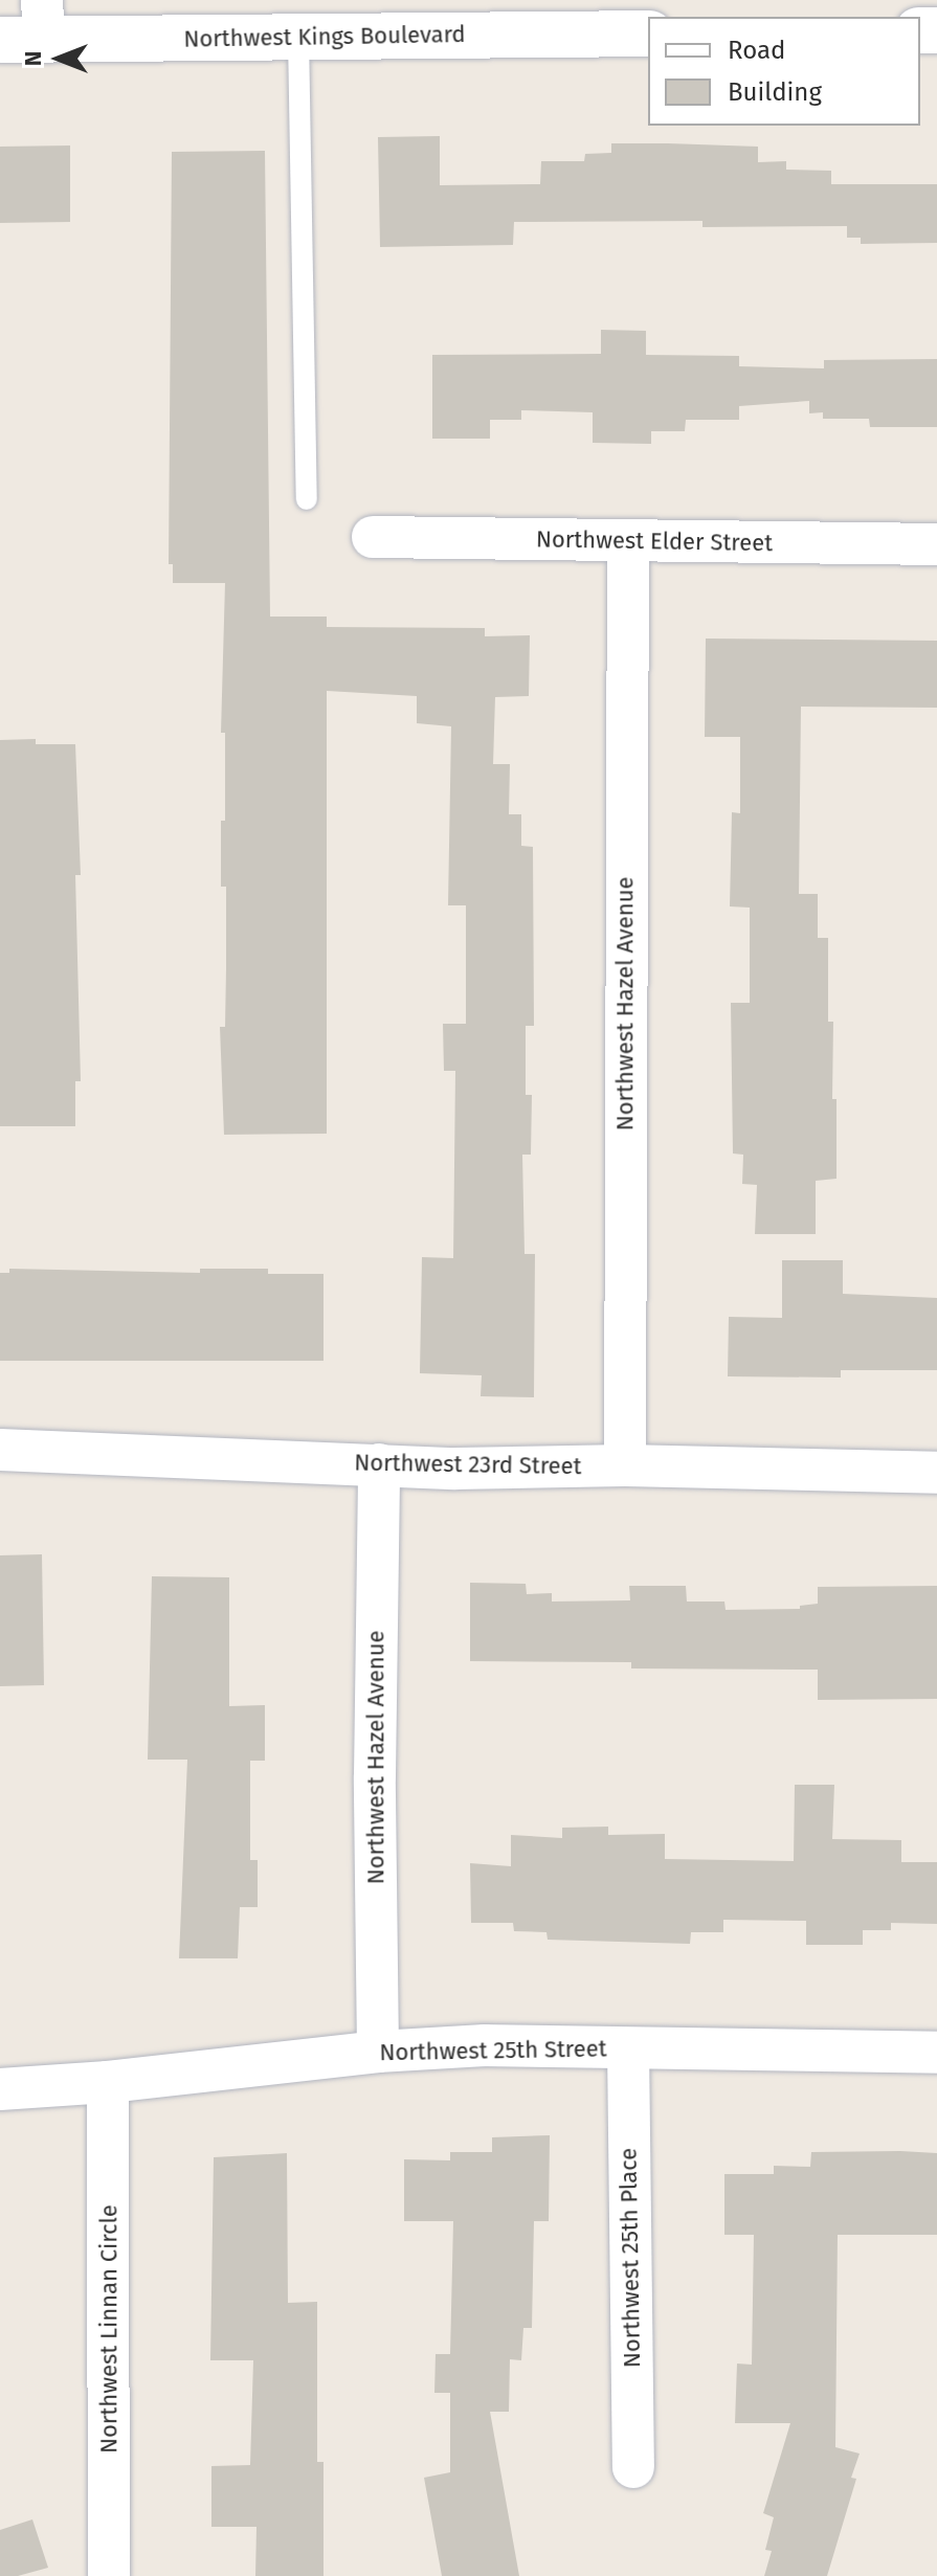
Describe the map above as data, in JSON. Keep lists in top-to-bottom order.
{
  "streets": {
    "main road": ["Northwest Kings Boulevard"],
    "street": [
      "Northwest Elder Street",
      "Northwest Hazel Avenue",
      "Northwest 23rd Street",
      "Northwest 25th Street",
      "Northwest 25th Place",
      "Northwest Linnan Circle"
    ]
  },
  "crossings": [
    ["Northwest Elder Street", "Northwest Hazel Avenue"],
    ["Northwest Hazel Avenue", "Northwest 23rd Street"],
    ["Northwest Hazel Avenue", "Northwest 25th Street"],
    ["Northwest 25th Street", "Northwest 25th Place"],
    ["Northwest 25th Street", "Northwest Linnan Circle"]
  ],
  "legend": ["Road", "Building"],
  "north": "left"
}
